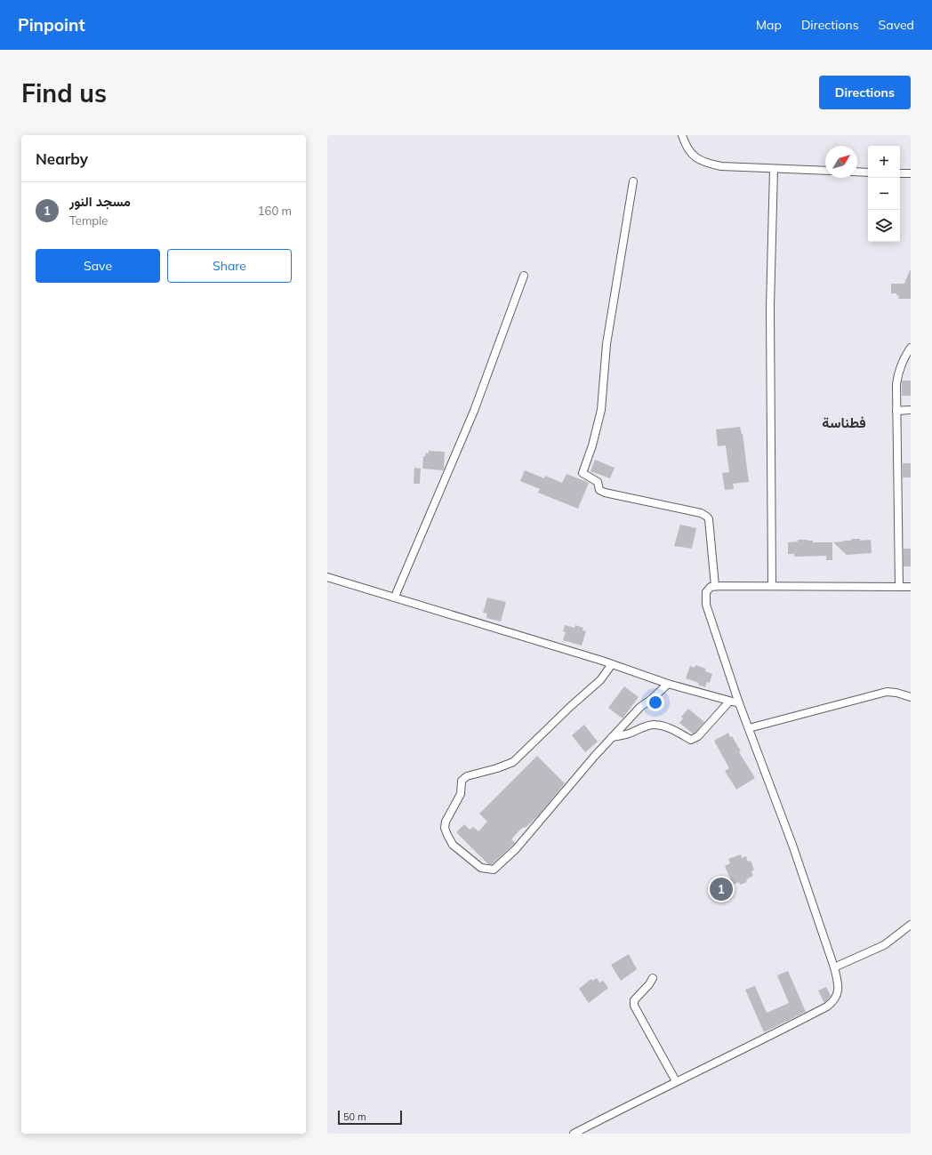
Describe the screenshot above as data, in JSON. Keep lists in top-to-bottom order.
{
  "districts": ["فطناسة"],
  "scale_bar": "50 m",
  "north": "top right",
  "page": {
    "header": "Pinpoint",
    "nav": ["Map", "Directions", "Saved"],
    "buttons": [
      "Directions",
      ["Save", "Share"]
    ],
    "title": "Find us",
    "heading": "Nearby",
    "map_buttons": ["+", "−"],
    "list": [
      {
        "mark": "1",
        "name": "مسجد النور",
        "note": "Temple",
        "value": "160 m"
      }
    ],
    "pins": "1",
    "scale": "50 m"
  }
}
